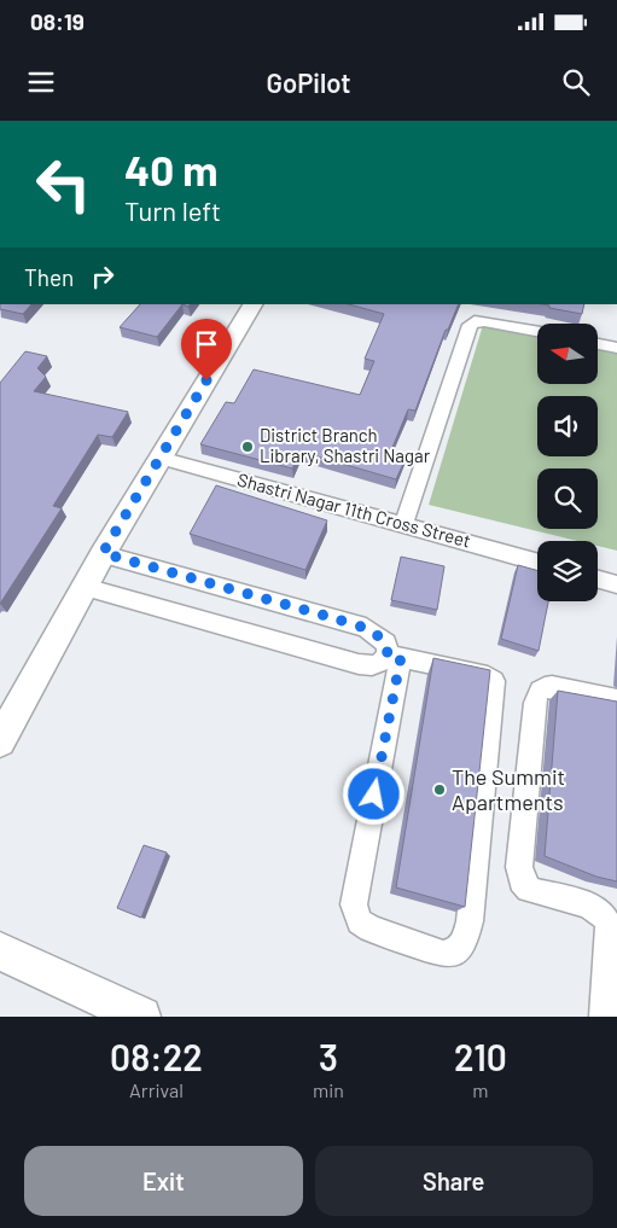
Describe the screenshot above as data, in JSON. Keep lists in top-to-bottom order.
{
  "streets": {
    "street": ["Shastri Nagar 11th Cross Street"]
  },
  "places": ["District Branch Library, Shastri Nagar", "The Summit Apartments"],
  "north": "left",
  "page": {
    "status": "08:19",
    "header": "GoPilot",
    "turn": ["40 m", "Turn left"],
    "then": "Then",
    "eta": [
      "08:22",
      "Arrival",
      "3",
      "min",
      "210",
      "m"
    ],
    "buttons": ["Exit", "Share"]
  }
}
